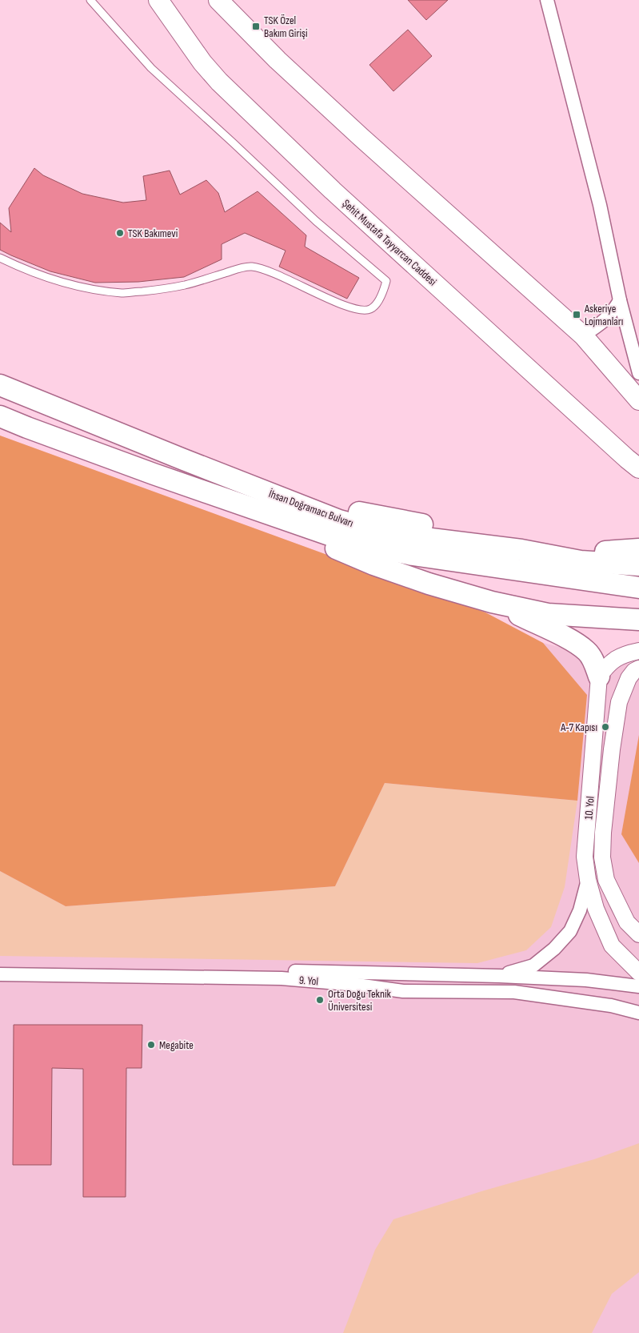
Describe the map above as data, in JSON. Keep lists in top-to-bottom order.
{
  "streets": {
    "main road": ["Şehit Mustafa Tayyarcan Caddesi", "İhsan Doğramacı Bulvarı"],
    "street": ["10. Yol", "9. Yol"]
  },
  "crossings": [
    ["10. Yol", "9. Yol"]
  ],
  "places": {
    "transit": ["TSK Özel Bakım Girişi", "Askeriye Lojmanları"],
    "other": [
      "TSK Bakımevi",
      "A-7 Kapısı",
      "Orta Doğu Teknik Üniversitesi",
      "Megabite"
    ]
  }
}
